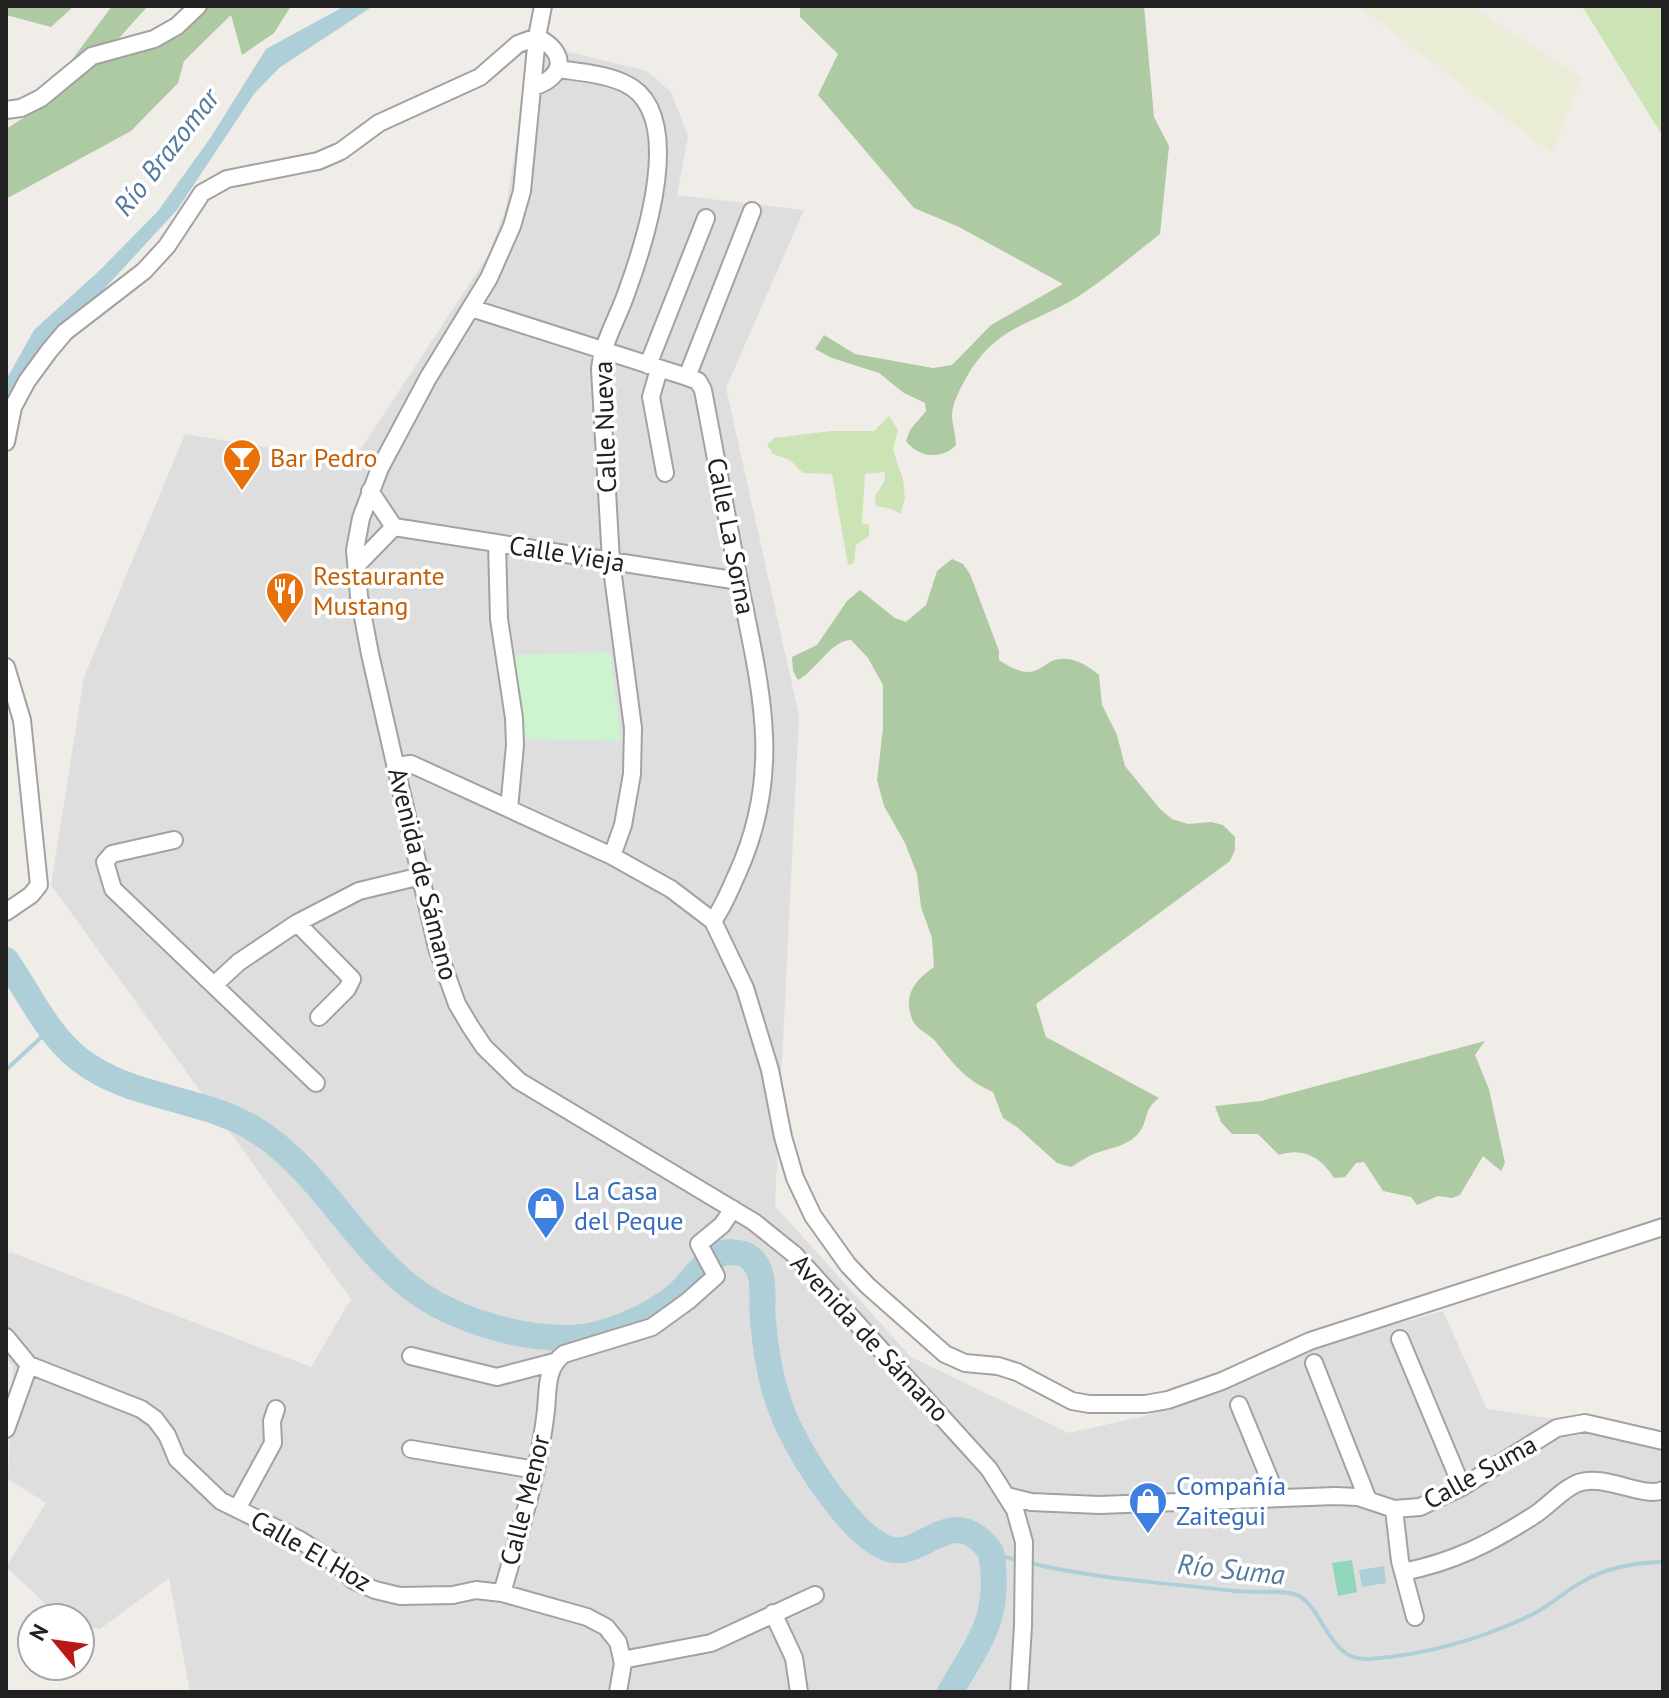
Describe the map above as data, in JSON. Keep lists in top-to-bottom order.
{
  "streets": {
    "street": [
      "Calle Nueva",
      "Calle La Sorna",
      "Calle Vieja",
      "Avenida de Sámano",
      "Calle Suma",
      "Calle Menor",
      "Calle El Hoz"
    ]
  },
  "crossings": [
    ["Calle Nueva", "Calle Vieja"],
    ["Calle La Sorna", "Calle Vieja"],
    ["Avenida de Sámano", "Calle Suma"],
    ["Calle Menor", "Calle El Hoz"]
  ],
  "water": ["Río Brazomar", "Río Suma"],
  "places": {
    "bar": ["Bar Pedro"],
    "restaurant": ["Restaurante Mustang"],
    "shop": ["La Casa del Peque", "Compañía Zaitegui"]
  },
  "north": "top left"
}
